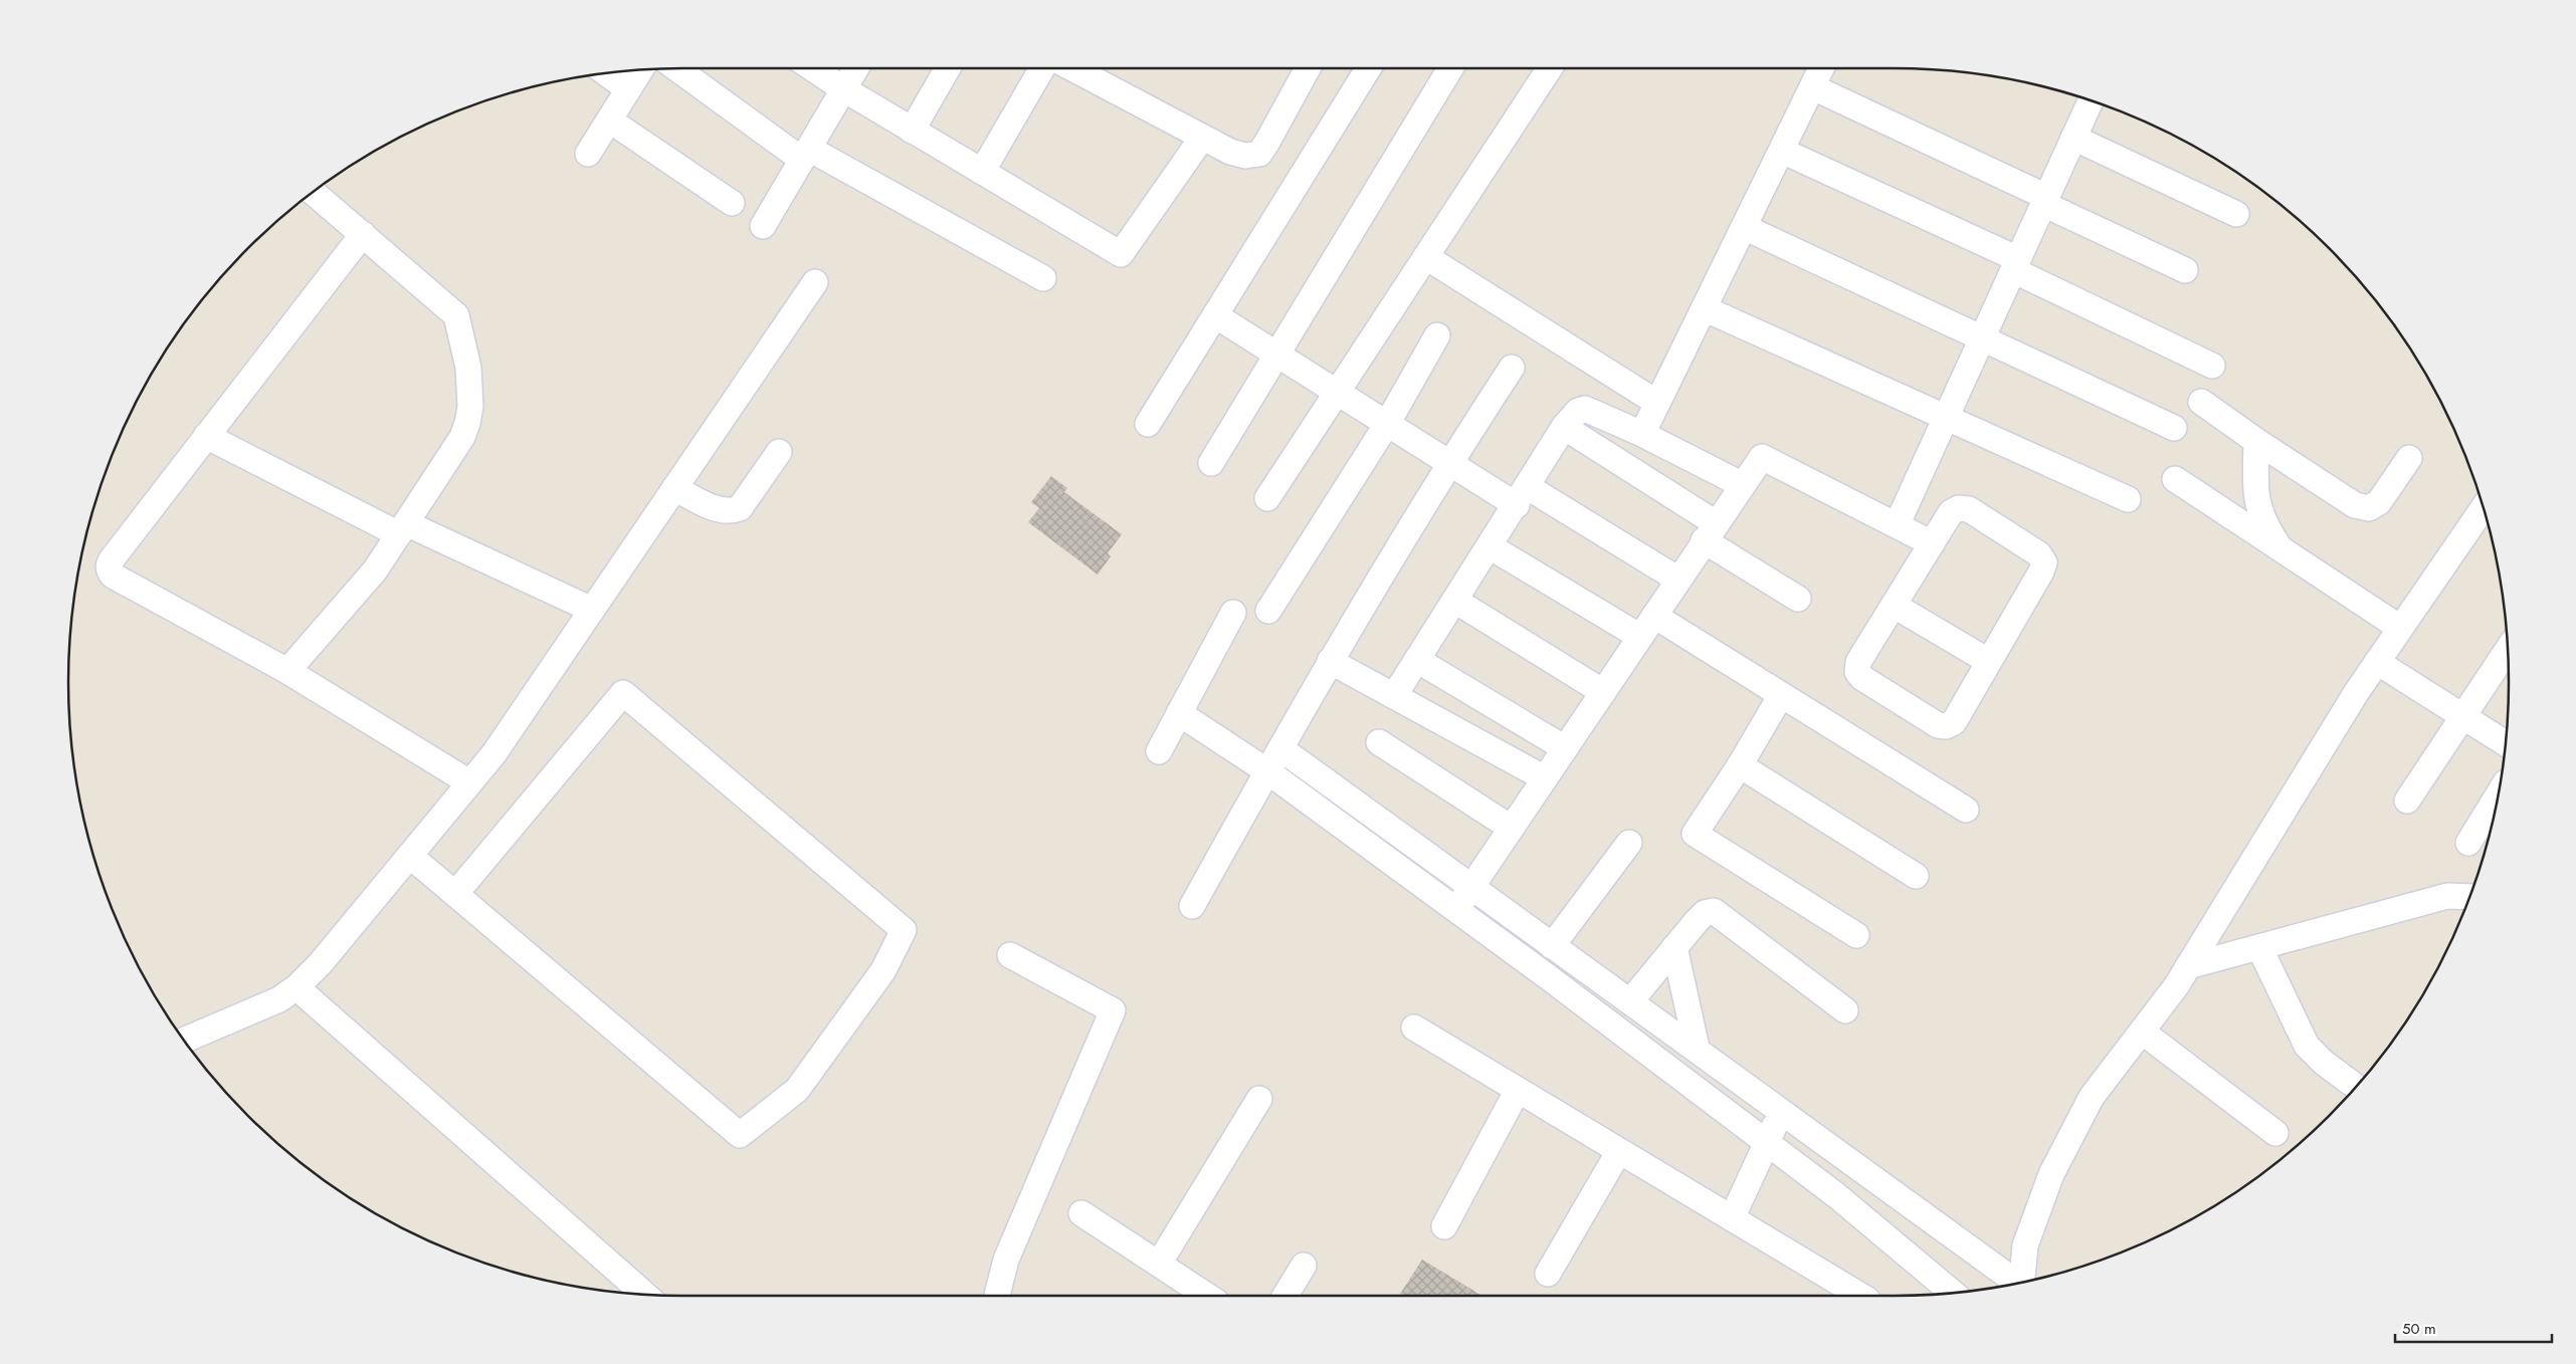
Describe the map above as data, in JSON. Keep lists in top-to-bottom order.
{
  "scale_bar": "50 m"
}
